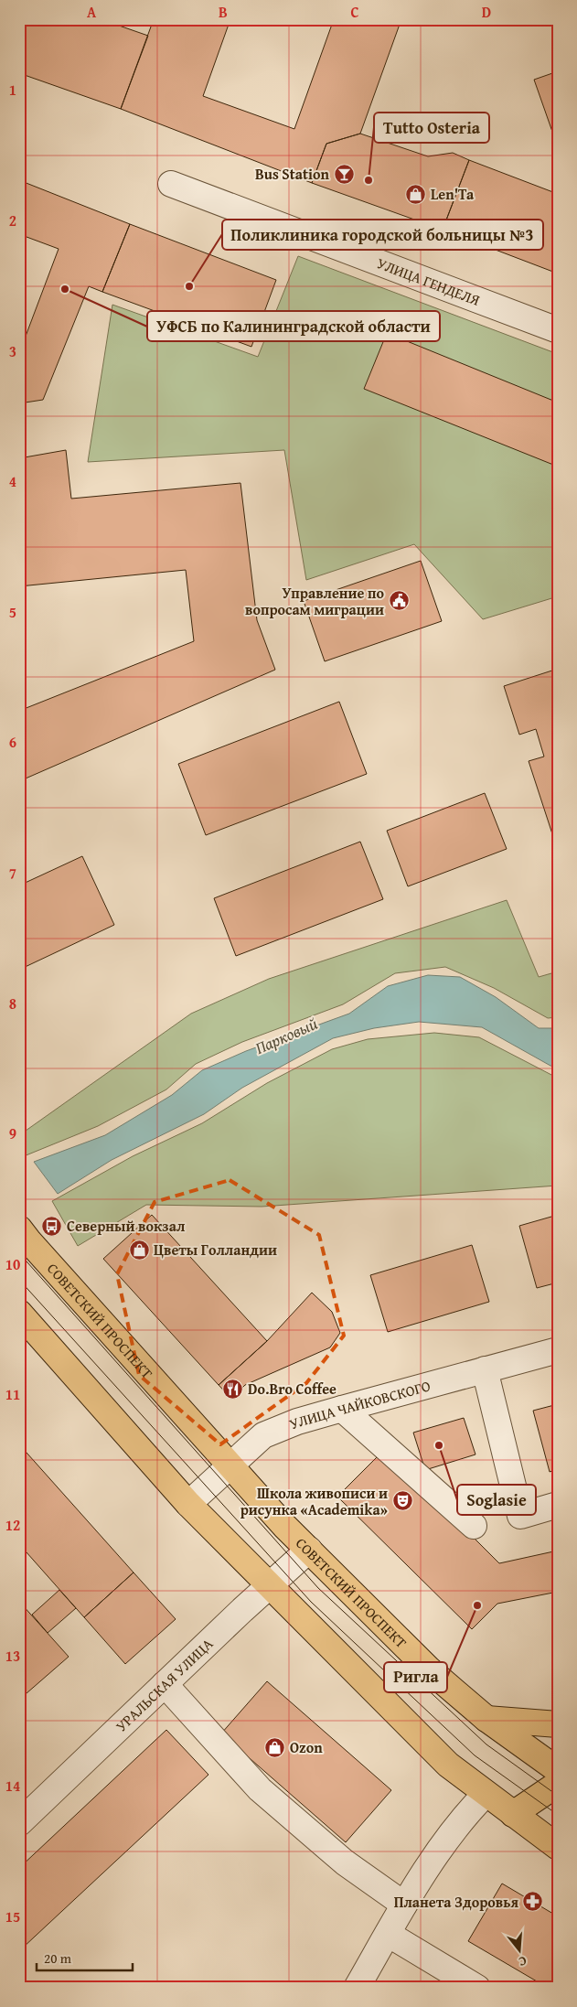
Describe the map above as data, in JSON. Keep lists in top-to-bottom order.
{
  "streets": {
    "main road": ["СОВЕТСКИЙ ПРОСПЕКТ"],
    "street": ["УЛИЦА ГЕНДЕЛЯ", "УЛИЦА ЧАЙКОВСКОГО", "УРАЛЬСКАЯ УЛИЦА"]
  },
  "crossings": [
    ["СОВЕТСКИЙ ПРОСПЕКТ", "УЛИЦА ЧАЙКОВСКОГО"],
    ["СОВЕТСКИЙ ПРОСПЕКТ", "УРАЛЬСКАЯ УЛИЦА"]
  ],
  "water": ["Парковый"],
  "places": {
    "bar": ["Bus Station"],
    "other": [
      "Tutto Osteria",
      "Поликлиника городской больницы №3",
      "УФСБ по Калининградской области",
      "Soglasie",
      "Ригла"
    ],
    "shop": ["Len'Ta", "Цветы Голландии", "Ozon"],
    "public building": ["Управление по вопросам миграции"],
    "bus stop": ["Северный вокзал"],
    "restaurant": ["Do.Bro Coffee"],
    "theatre": ["Школа живописи и рисунка «Academika»"],
    "pharmacy": ["Планета Здоровья"]
  },
  "scale_bar": "20 m",
  "north": "bottom",
  "grid": {
    "columns": [
      "A",
      "B",
      "C",
      "D"
    ],
    "rows": [
      "1",
      "2",
      "3",
      "4",
      "5",
      "6",
      "7",
      "8",
      "9",
      "10",
      "11",
      "12",
      "13",
      "14",
      "15"
    ]
  }
}
